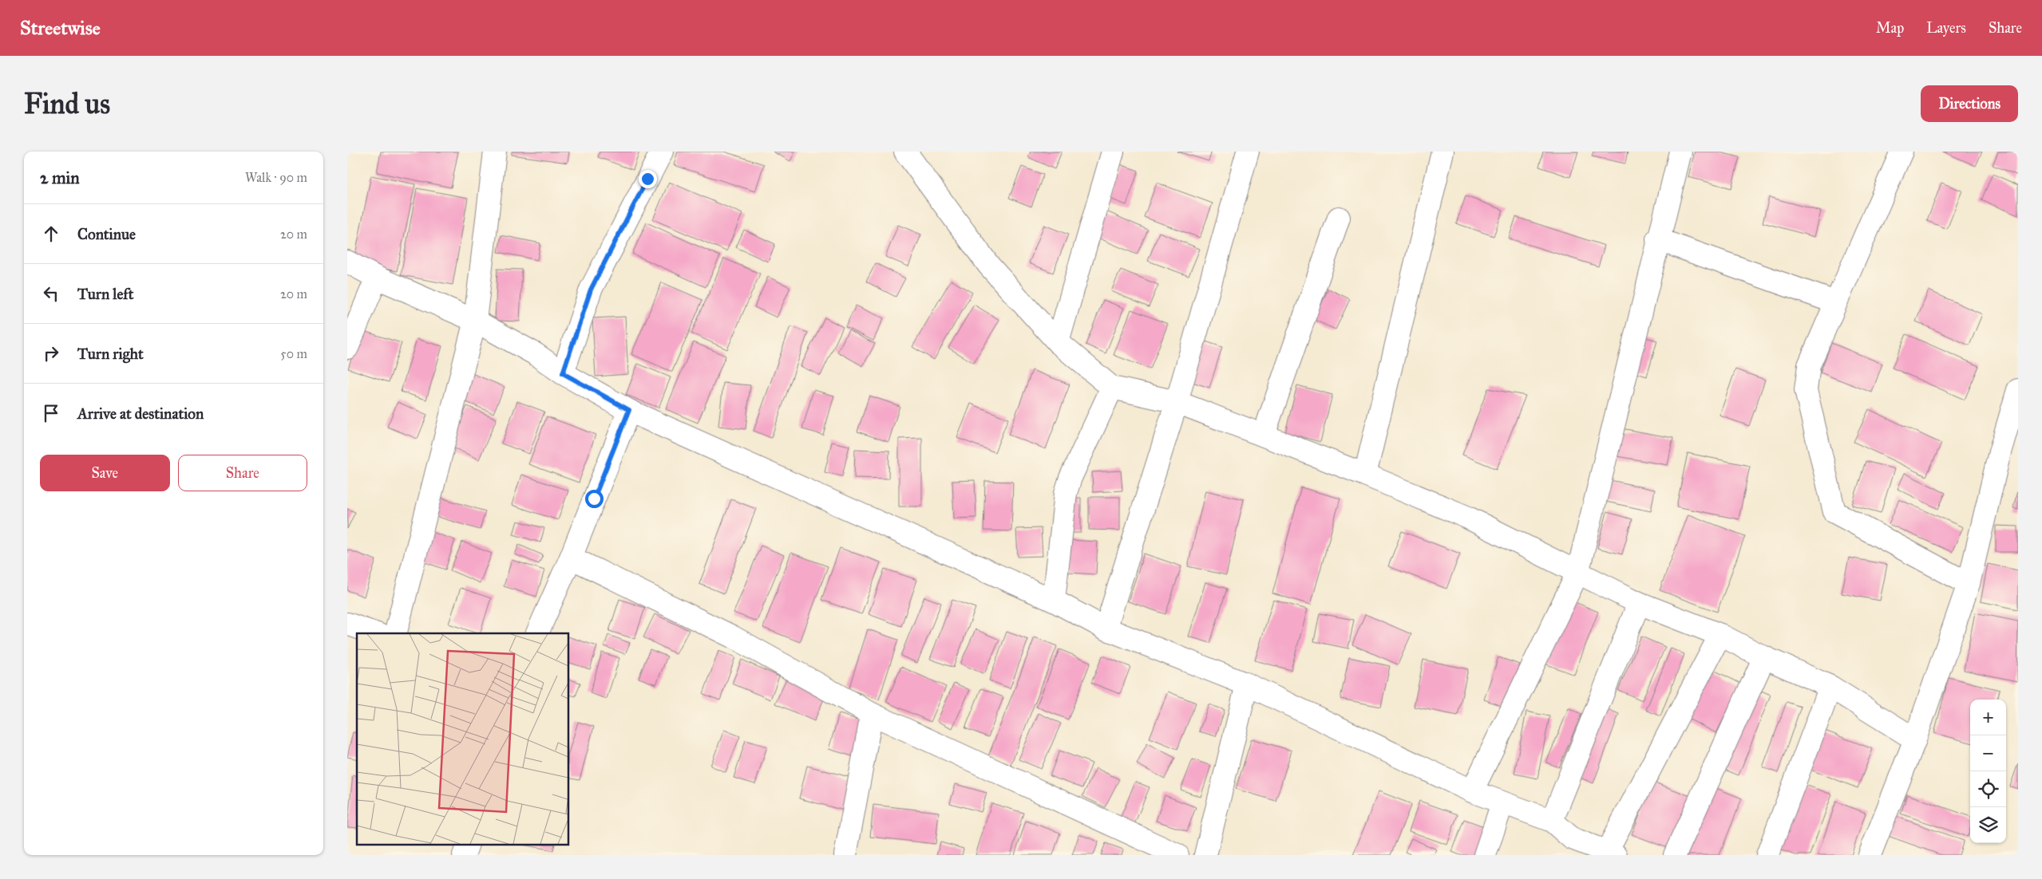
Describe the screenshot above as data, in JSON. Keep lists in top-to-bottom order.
{
  "page": {
    "header": "Streetwise",
    "nav": ["Map", "Layers", "Share"],
    "buttons": [
      "Directions",
      ["Save", "Share"]
    ],
    "title": "Find us",
    "heading": ["2 min", "Walk · 90 m"],
    "list": [
      ["Continue", "20 m"],
      ["Turn left", "20 m"],
      ["Turn right", "50 m"],
      "Arrive at destination"
    ],
    "map_buttons": ["+", "−"]
  }
}
